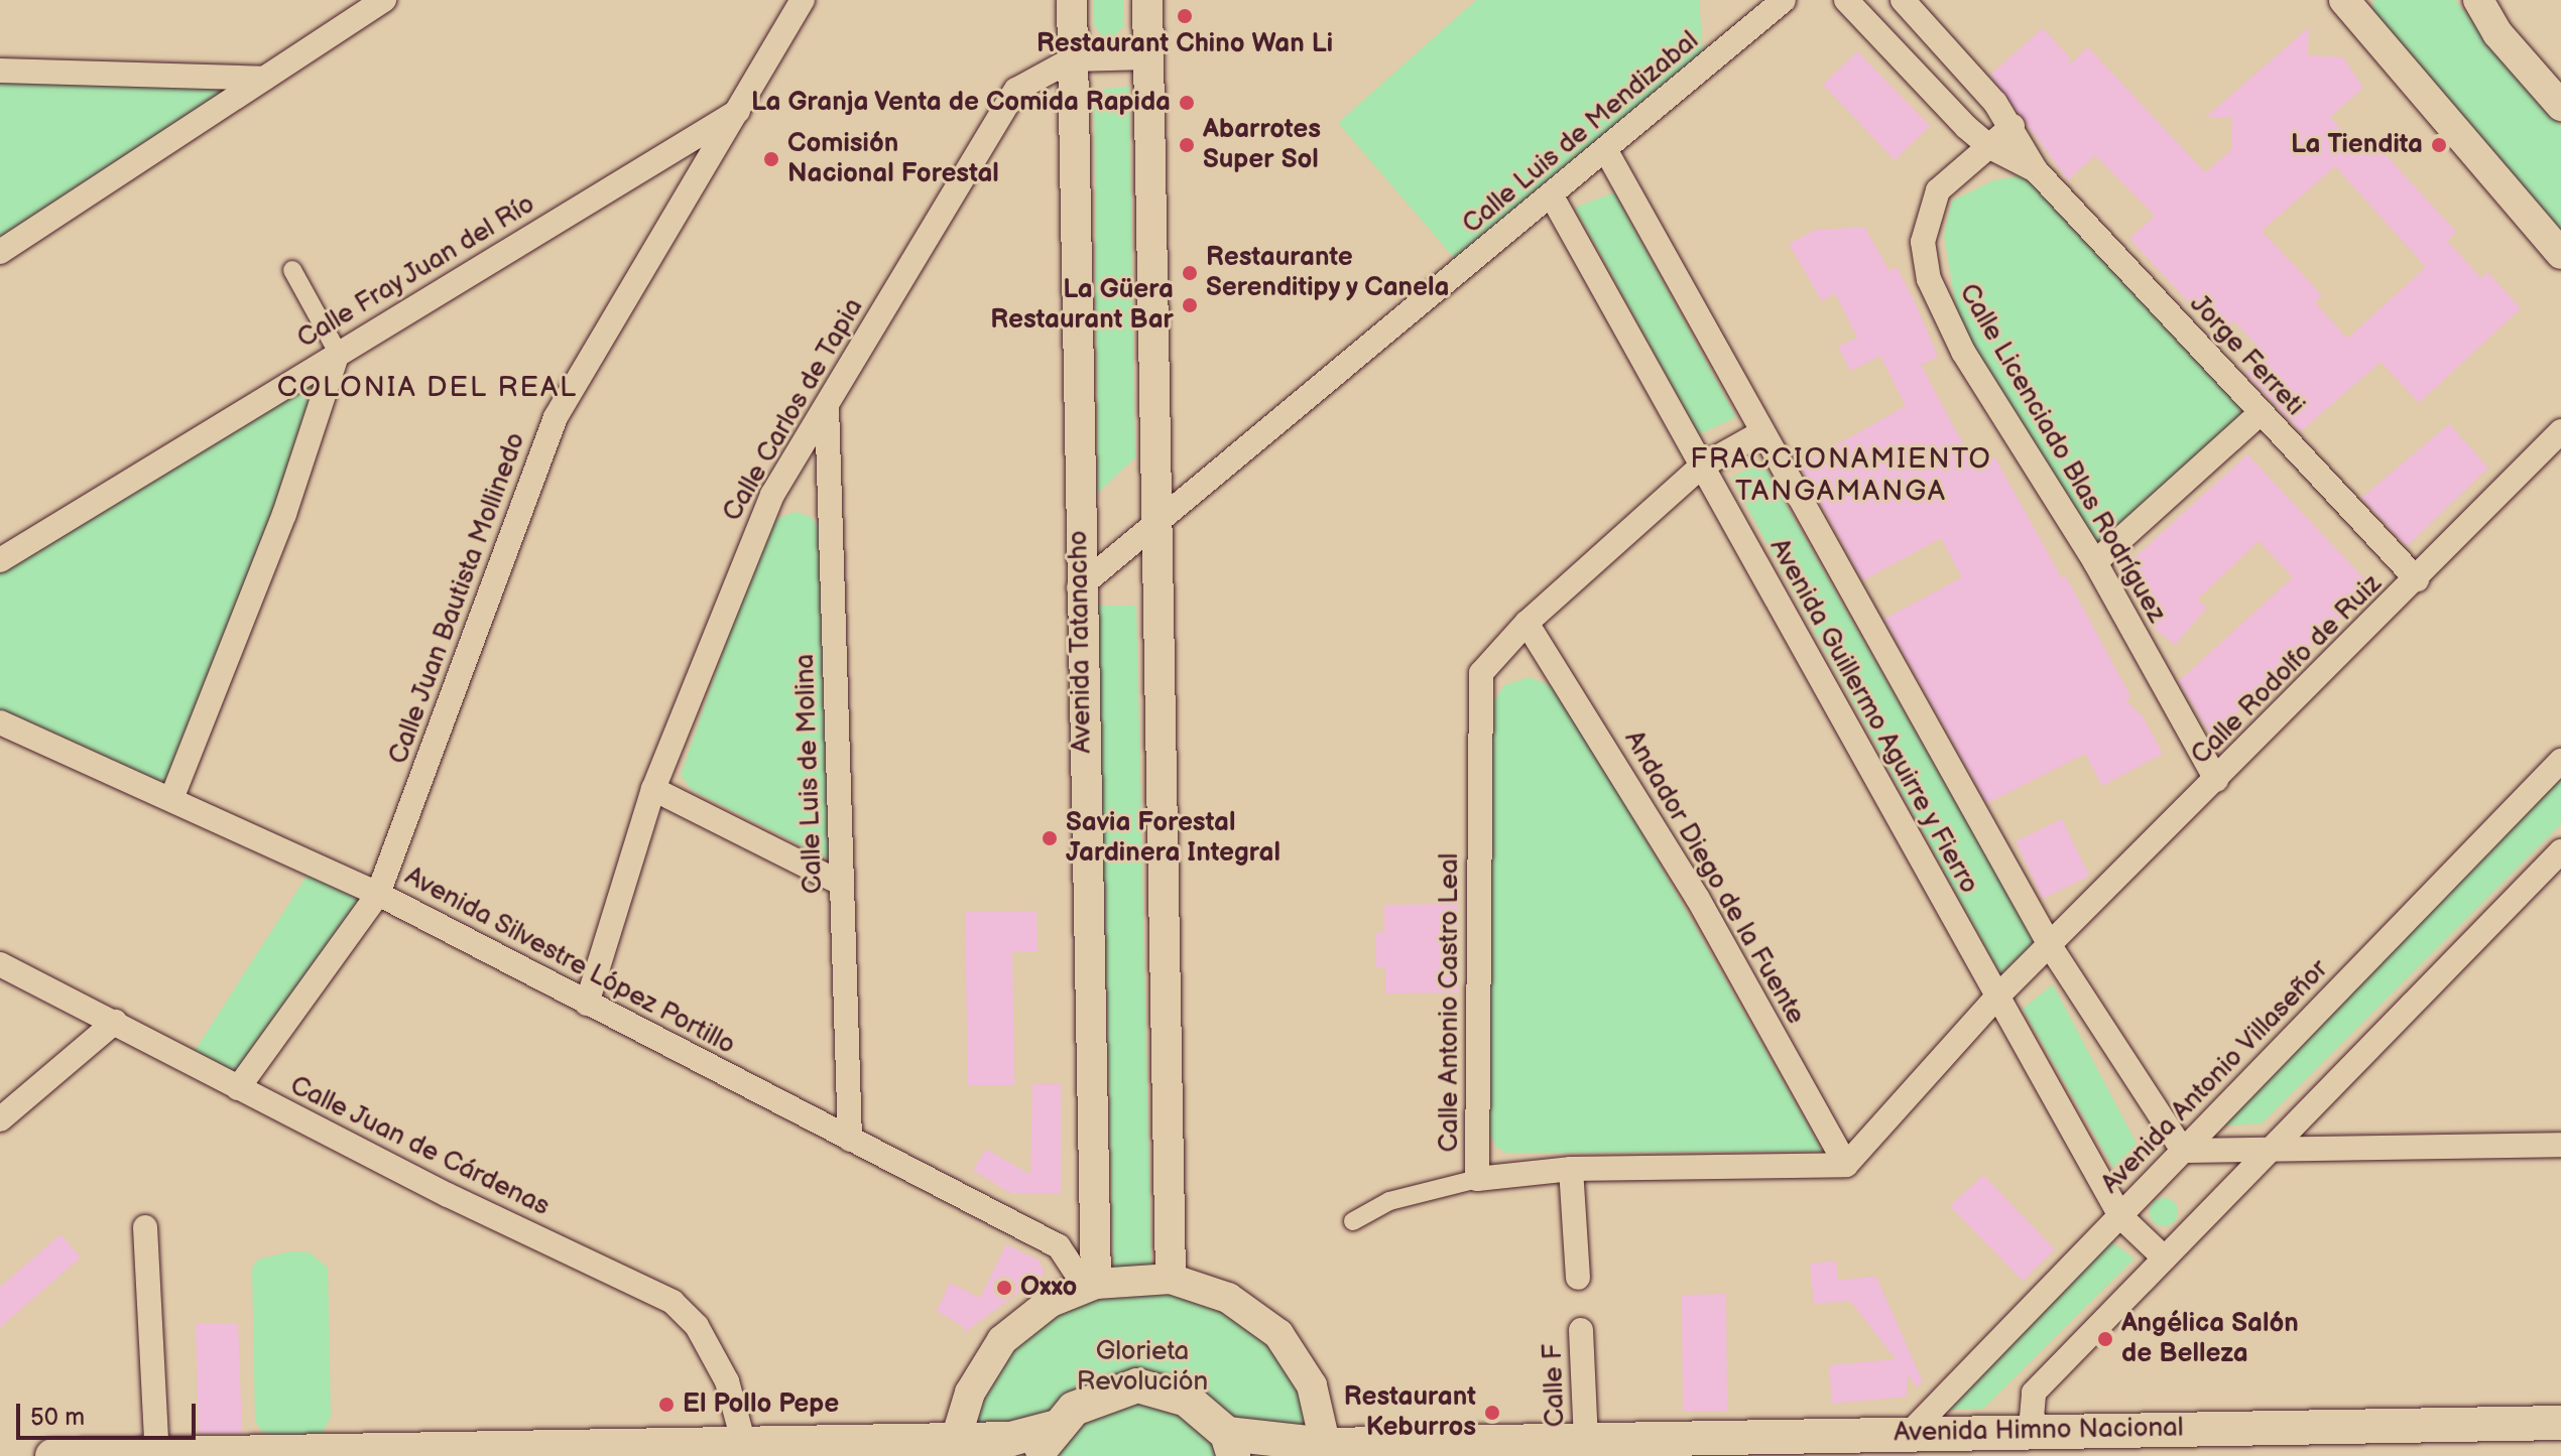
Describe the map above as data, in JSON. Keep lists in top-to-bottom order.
{
  "streets": {
    "main road": ["Avenida Himno Nacional"],
    "street": [
      "Calle Luis de Mendizabal",
      "Calle Fray Juan del Río",
      "Jorge Ferreti",
      "Calle Carlos de Tapia",
      "Calle Licenciado Blas Rodríguez",
      "Calle Juan Bautista Mollinedo",
      "Avenida Tatanacho",
      "Calle Rodolfo de Ruiz",
      "Avenida Guillermo Aguirre y Fierro",
      "Calle Luis de Molina",
      "Andador Diego de la Fuente",
      "Avenida Silvestre López Portillo",
      "Calle Antonio Castro Leal",
      "Avenida Antonio Villaseñor",
      "Calle Juan de Cárdenas",
      "Calle F"
    ]
  },
  "crossings": [
    ["Calle Luis de Mendizabal", "Avenida Tatanacho"],
    ["Calle Luis de Mendizabal", "Avenida Guillermo Aguirre y Fierro"],
    ["Calle Fray Juan del Río", "Calle Juan Bautista Mollinedo"],
    ["Jorge Ferreti", "Calle Licenciado Blas Rodríguez"],
    ["Jorge Ferreti", "Calle Rodolfo de Ruiz"],
    ["Calle Carlos de Tapia", "Avenida Tatanacho"],
    ["Calle Carlos de Tapia", "Calle Luis de Molina"],
    ["Calle Carlos de Tapia", "Avenida Silvestre López Portillo"],
    ["Calle Licenciado Blas Rodríguez", "Calle Rodolfo de Ruiz"],
    ["Calle Juan Bautista Mollinedo", "Avenida Silvestre López Portillo"],
    ["Calle Juan Bautista Mollinedo", "Calle Juan de Cárdenas"],
    ["Avenida Tatanacho", "Avenida Silvestre López Portillo"],
    ["Calle Rodolfo de Ruiz", "Avenida Guillermo Aguirre y Fierro"],
    ["Avenida Guillermo Aguirre y Fierro", "Calle Antonio Castro Leal"],
    ["Avenida Guillermo Aguirre y Fierro", "Avenida Antonio Villaseñor"],
    ["Calle Luis de Molina", "Avenida Silvestre López Portillo"],
    ["Andador Diego de la Fuente", "Calle Antonio Castro Leal"],
    ["Avenida Antonio Villaseñor", "Avenida Himno Nacional"],
    ["Calle F", "Avenida Himno Nacional"]
  ],
  "districts": ["COLONIA DEL REAL", "FRACCIONAMIENTO TANGAMANGA"],
  "parks": ["Glorieta Revolución"],
  "places": [
    "Restaurant Chino Wan Li",
    "La Granja Venta de Comida Rapida",
    "Abarrotes Super Sol",
    "La Tiendita",
    "Comisión Nacional Forestal",
    "Restaurante Serenditipy y Canela",
    "La Güera Restaurant Bar",
    "Savia Forestal Jardinera Integral",
    "Oxxo",
    "Angélica Salón de Belleza",
    "El Pollo Pepe",
    "Restaurant Keburros"
  ],
  "scale_bar": "50 m"
}
